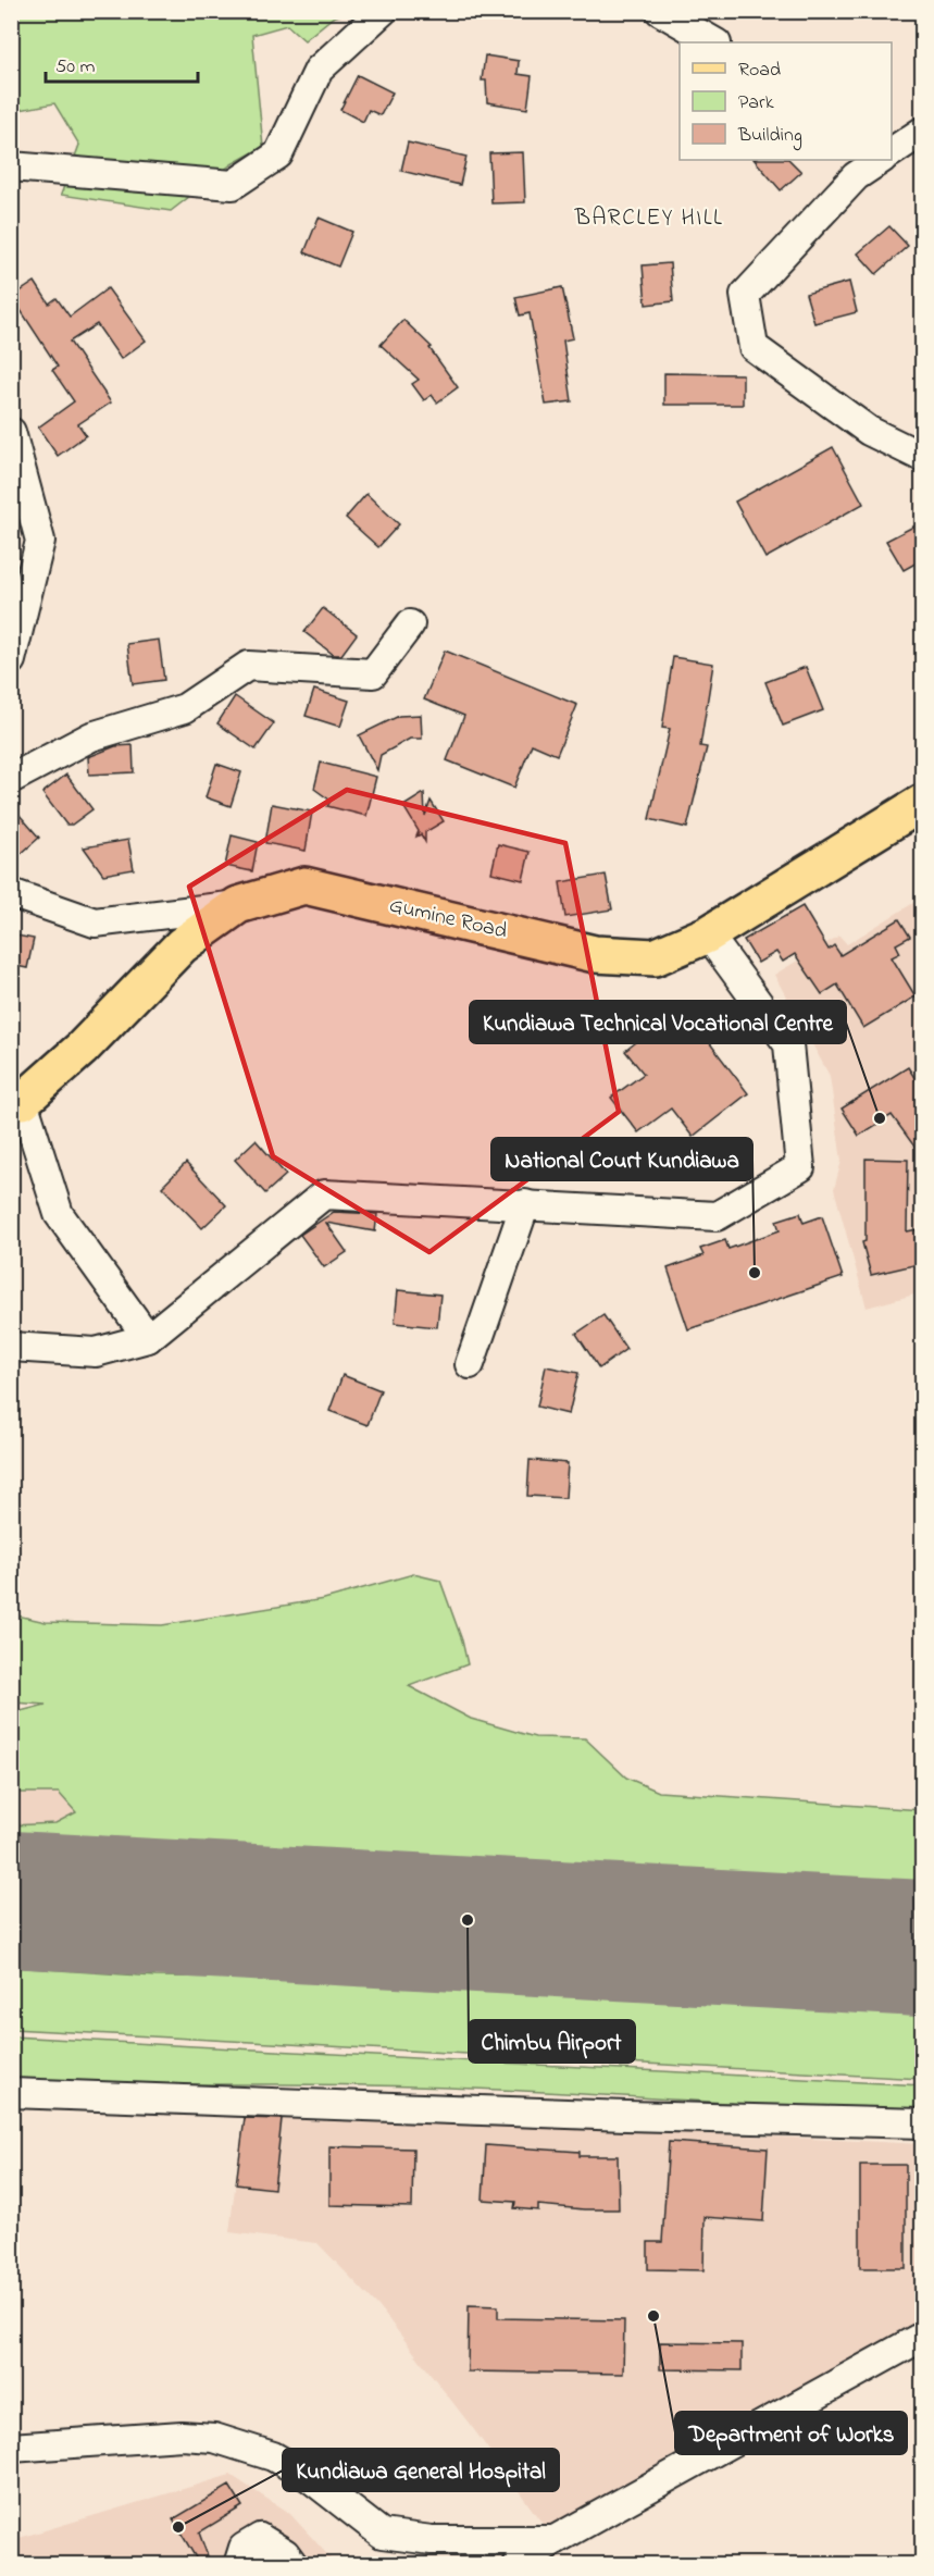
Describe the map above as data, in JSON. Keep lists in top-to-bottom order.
{
  "streets": {
    "main road": ["Gumine Road"]
  },
  "districts": ["BARCLEY HILL"],
  "places": [
    "Kundiawa Technical Vocational Centre",
    "National Court Kundiawa",
    "Chimbu Airport",
    "Department of Works",
    "Kundiawa General Hospital"
  ],
  "legend": ["Road", "Park", "Building"],
  "scale_bar": "50 m"
}
